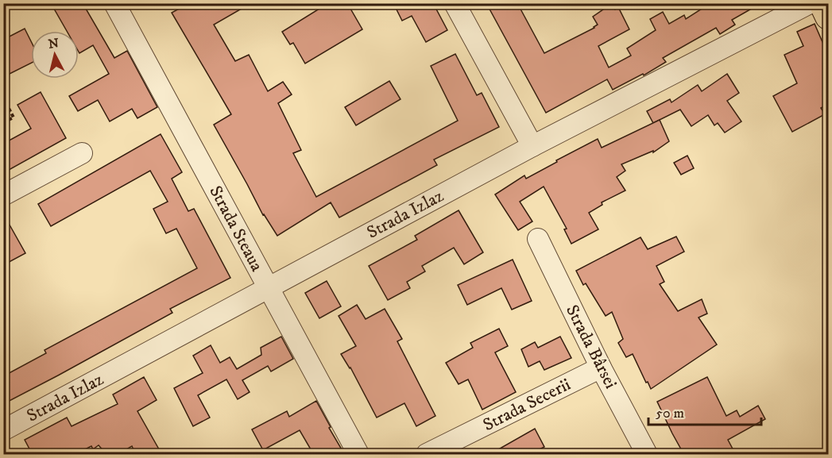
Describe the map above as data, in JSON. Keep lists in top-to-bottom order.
{
  "streets": {
    "street": [
      "Strada Izlaz",
      "Strada Steaua",
      "Strada Bârsei",
      "Strada Secerii"
    ]
  },
  "crossings": [
    ["Strada Izlaz", "Strada Steaua"],
    ["Strada Bârsei", "Strada Secerii"]
  ],
  "scale_bar": "50 m",
  "north": "top"
}
